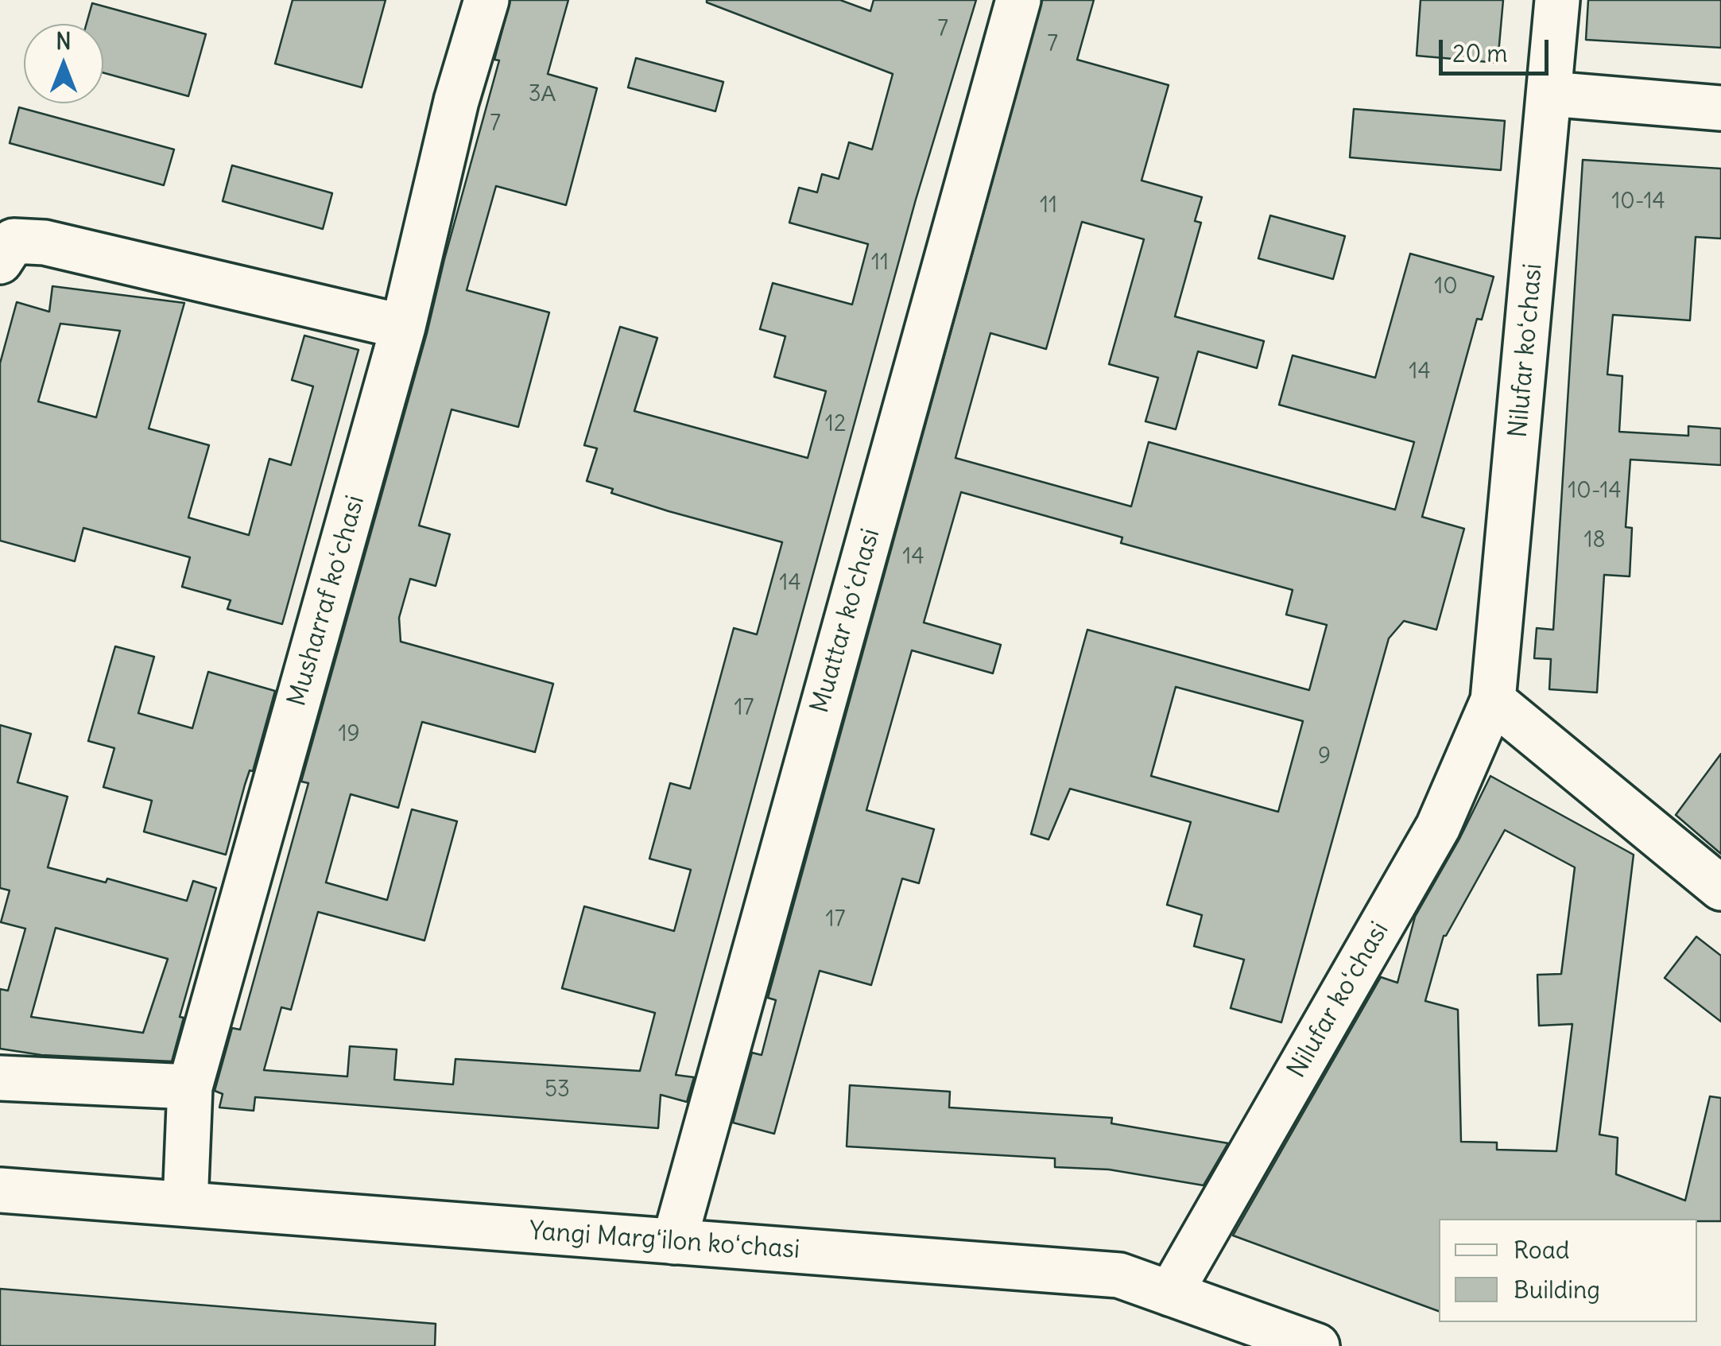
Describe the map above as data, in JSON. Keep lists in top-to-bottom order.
{
  "streets": {
    "street": [
      "Nilufar koʻchasi",
      "Musharraf koʻchasi",
      "Muattar koʻchasi",
      "Yangi Margʻilon koʻchasi"
    ]
  },
  "crossings": [
    ["Nilufar koʻchasi", "Yangi Margʻilon koʻchasi"],
    ["Musharraf koʻchasi", "Yangi Margʻilon koʻchasi"],
    ["Muattar koʻchasi", "Yangi Margʻilon koʻchasi"]
  ],
  "house_numbers": [
    "7",
    "7",
    "3А",
    "7",
    "10-14",
    "11",
    "11",
    "10",
    "14",
    "12",
    "10-14",
    "18",
    "14",
    "14",
    "17",
    "19",
    "9",
    "17",
    "53"
  ],
  "legend": ["Road", "Building"],
  "scale_bar": "20 m",
  "north": "top"
}
